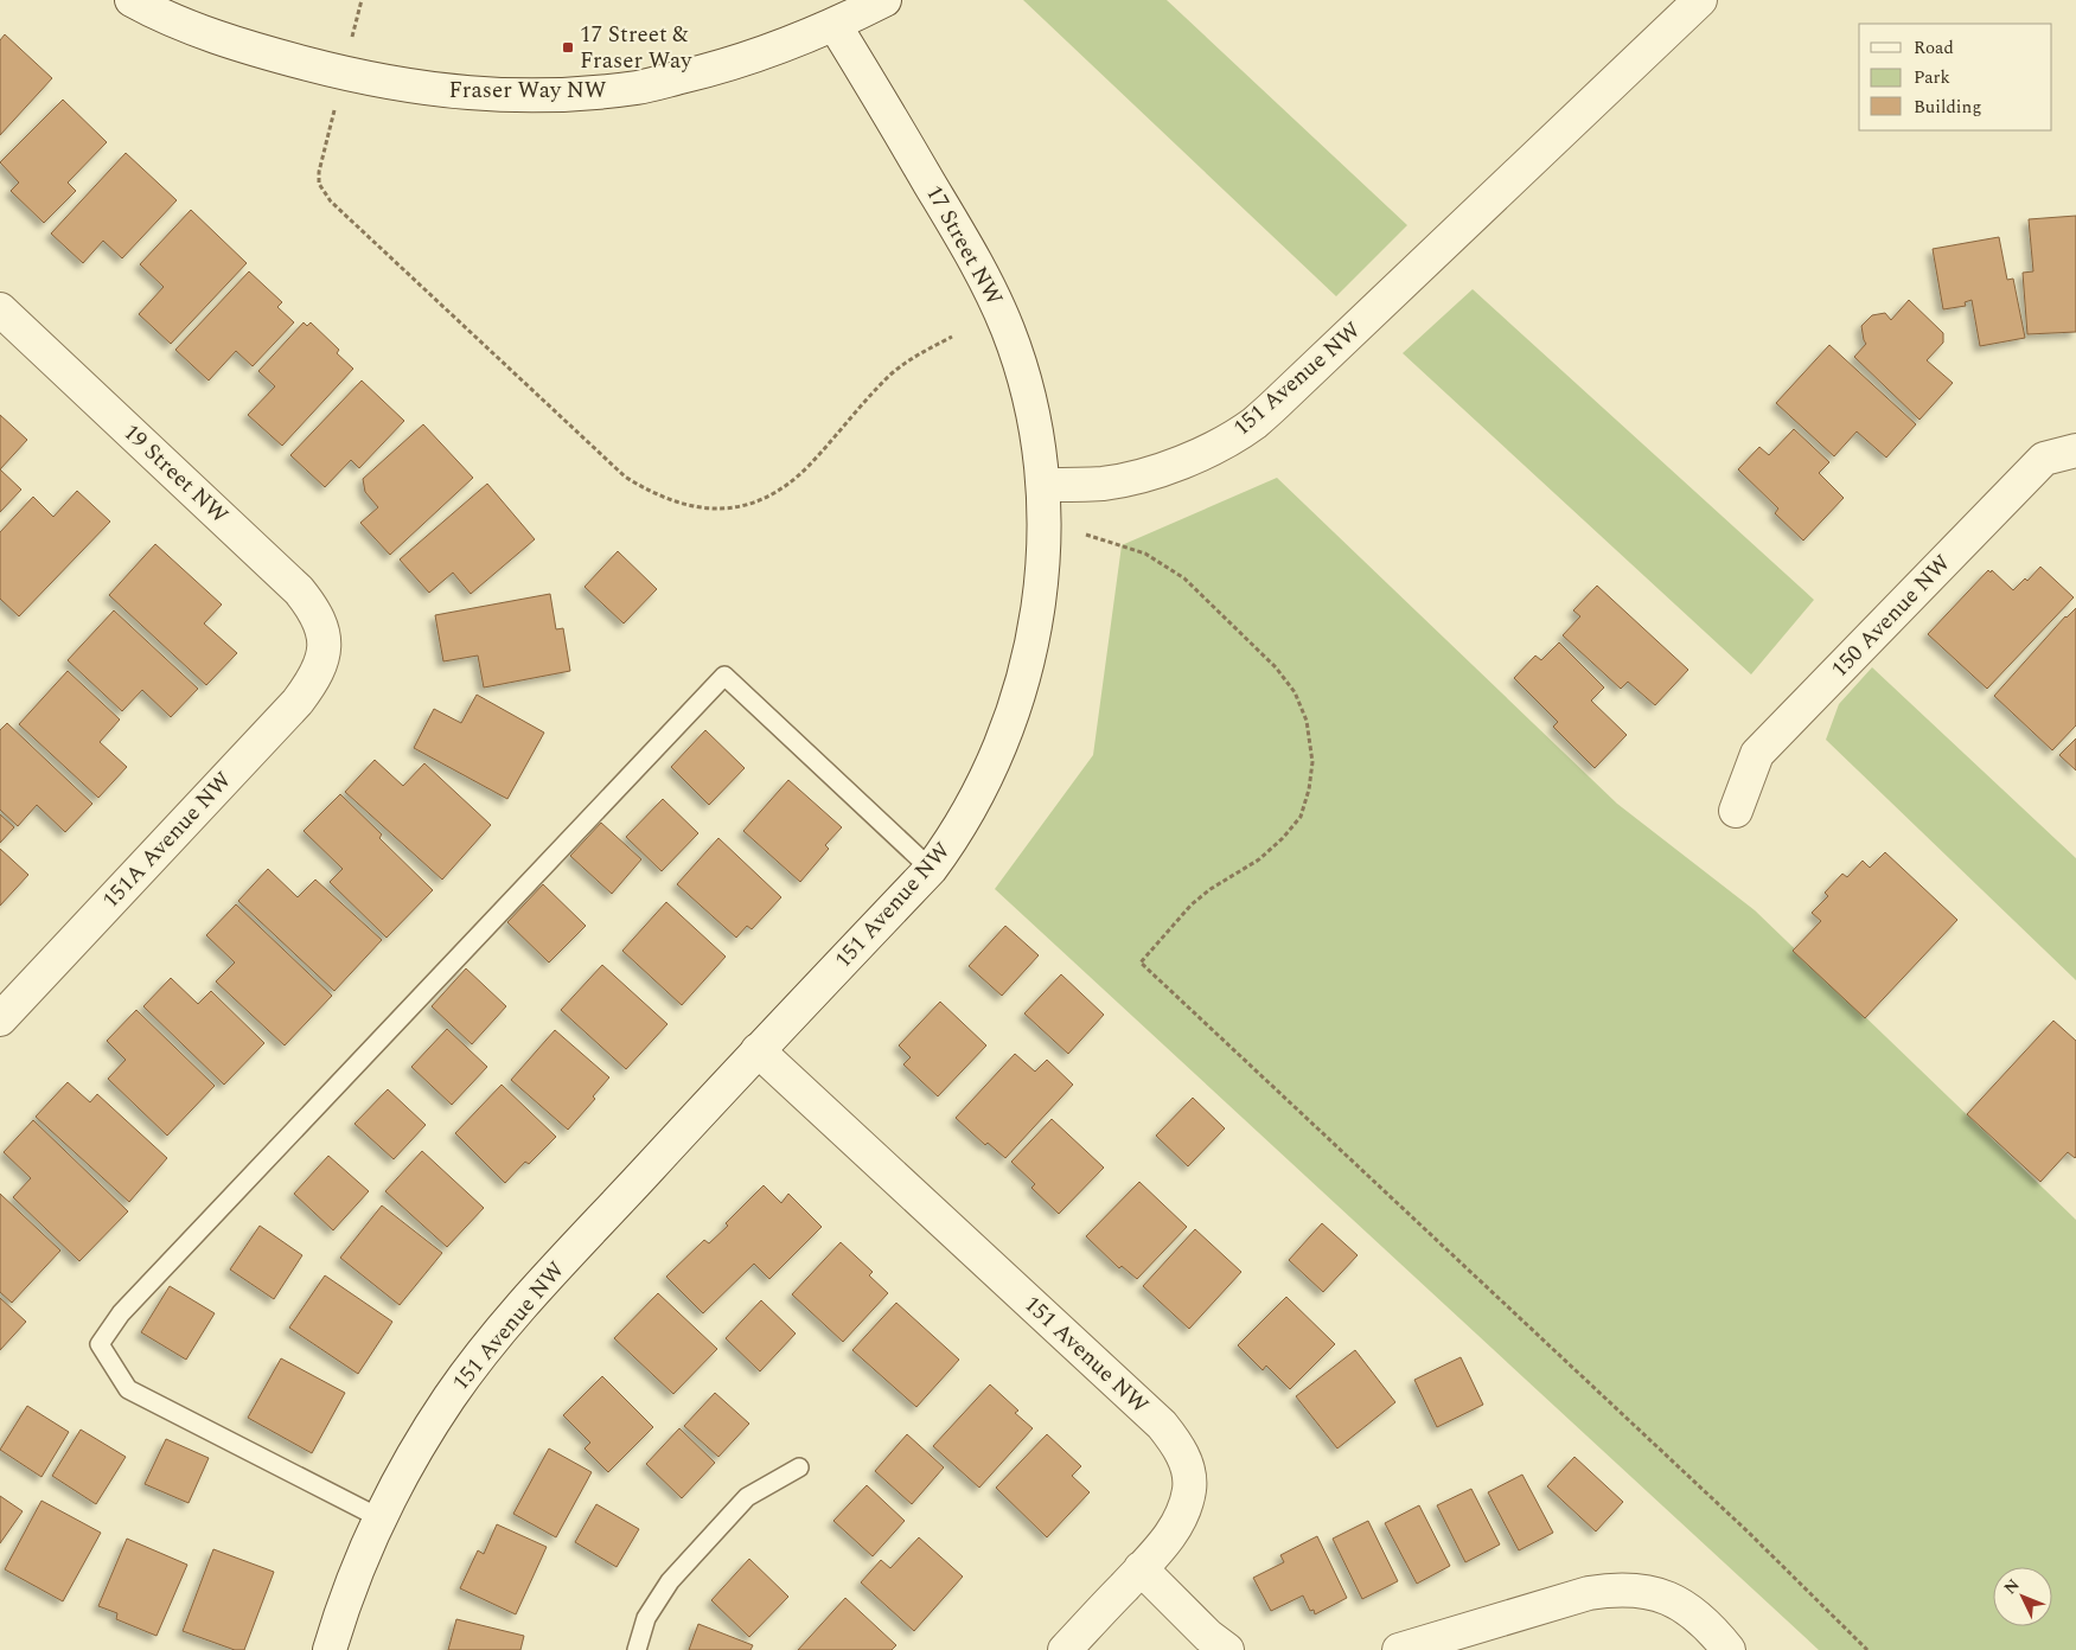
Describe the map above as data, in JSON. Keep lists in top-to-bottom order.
{
  "streets": {
    "street": [
      "Fraser Way NW",
      "17 Street NW",
      "151 Avenue NW",
      "19 Street NW",
      "150 Avenue NW",
      "151A Avenue NW"
    ]
  },
  "crossings": [
    ["Fraser Way NW", "17 Street NW"],
    ["17 Street NW", "151 Avenue NW"],
    ["19 Street NW", "151A Avenue NW"]
  ],
  "places": {
    "transit": ["17 Street & Fraser Way"]
  },
  "legend": ["Road", "Park", "Building"],
  "north": "top left"
}
